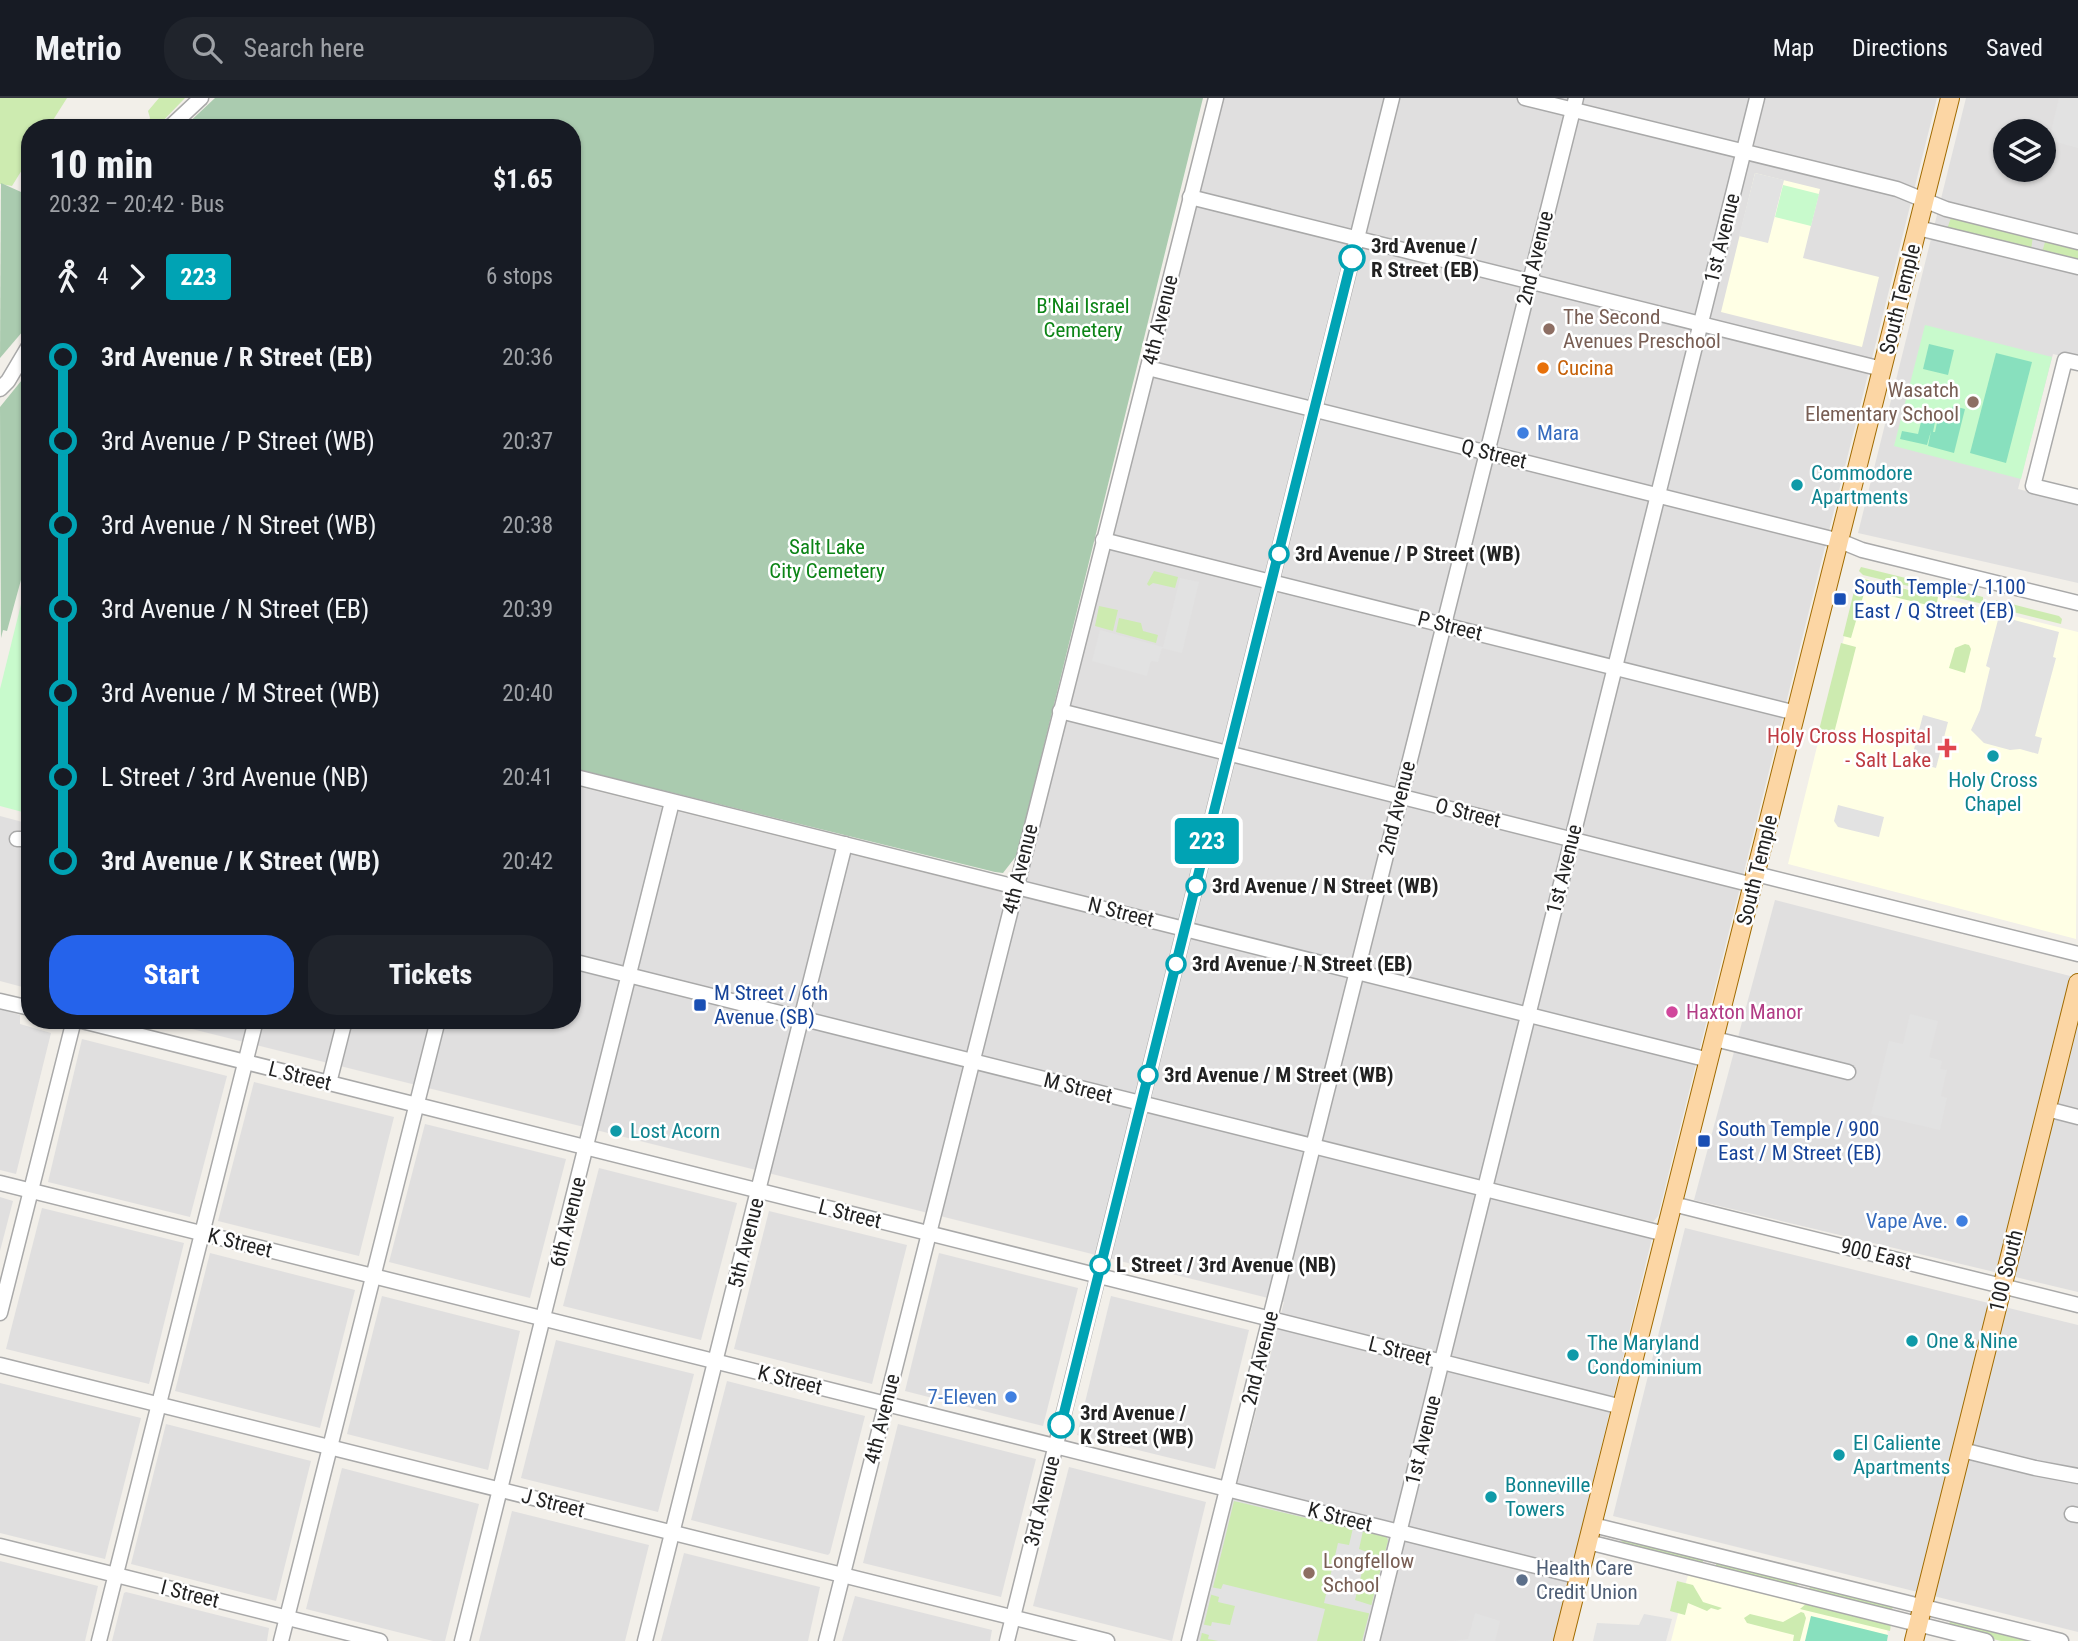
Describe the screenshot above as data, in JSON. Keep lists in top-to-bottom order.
{
  "streets": {
    "main road": ["South Temple", "100 South"],
    "street": [
      "1st Avenue",
      "2nd Avenue",
      "4th Avenue",
      "Q Street",
      "P Street",
      "O Street",
      "N Street",
      "L Street",
      "M Street",
      "6th Avenue",
      "K Street",
      "5th Avenue",
      "900 East",
      "3rd Avenue",
      "J Street",
      "I Street"
    ]
  },
  "crossings": [
    ["1st Avenue", "Q Street"],
    ["1st Avenue", "P Street"],
    ["1st Avenue", "O Street"],
    ["1st Avenue", "N Street"],
    ["1st Avenue", "L Street"],
    ["1st Avenue", "M Street"],
    ["1st Avenue", "K Street"],
    ["2nd Avenue", "Q Street"],
    ["2nd Avenue", "P Street"],
    ["2nd Avenue", "O Street"],
    ["2nd Avenue", "N Street"],
    ["2nd Avenue", "L Street"],
    ["2nd Avenue", "M Street"],
    ["2nd Avenue", "K Street"],
    ["South Temple", "Q Street"],
    ["South Temple", "P Street"],
    ["South Temple", "O Street"],
    ["South Temple", "N Street"],
    ["South Temple", "L Street"],
    ["South Temple", "M Street"],
    ["South Temple", "K Street"],
    ["South Temple", "900 East"],
    ["4th Avenue", "Q Street"],
    ["4th Avenue", "P Street"],
    ["4th Avenue", "O Street"],
    ["4th Avenue", "N Street"],
    ["4th Avenue", "L Street"],
    ["4th Avenue", "M Street"],
    ["4th Avenue", "K Street"],
    ["4th Avenue", "J Street"],
    ["Q Street", "3rd Avenue"],
    ["P Street", "3rd Avenue"],
    ["O Street", "3rd Avenue"],
    ["N Street", "6th Avenue"],
    ["N Street", "5th Avenue"],
    ["N Street", "3rd Avenue"],
    ["L Street", "6th Avenue"],
    ["L Street", "5th Avenue"],
    ["L Street", "3rd Avenue"],
    ["M Street", "6th Avenue"],
    ["M Street", "5th Avenue"],
    ["M Street", "3rd Avenue"],
    ["6th Avenue", "K Street"],
    ["6th Avenue", "J Street"],
    ["K Street", "5th Avenue"],
    ["K Street", "3rd Avenue"],
    ["5th Avenue", "J Street"],
    ["900 East", "100 South"],
    ["3rd Avenue", "J Street"]
  ],
  "parks": ["B'Nai Israel Cemetery", "Salt Lake City Cemetery"],
  "places": {
    "other": [
      "3rd Avenue / R Street (EB)",
      "The Second Avenues Preschool",
      "Cucina",
      "Wasatch Elementary School",
      "Mara",
      "Commodore Apartments",
      "3rd Avenue / P Street (WB)",
      "Holy Cross Chapel",
      "3rd Avenue / N Street (WB)",
      "3rd Avenue / N Street (EB)",
      "Haxton Manor",
      "3rd Avenue / M Street (WB)",
      "Lost Acorn",
      "Vape Ave.",
      "L Street / 3rd Avenue (NB)",
      "One & Nine",
      "The Maryland Condominium",
      "7-Eleven",
      "3rd Avenue / K Street (WB)",
      "El Caliente Apartments",
      "Bonneville Towers",
      "Longfellow School",
      "Health Care Credit Union"
    ],
    "transit": ["South Temple / 1100 East / Q Street (EB)", "M Street / 6th Avenue (SB)", "South Temple / 900 East / M Street (EB)"],
    "health": ["Holy Cross Hospital - Salt Lake"]
  },
  "lines": ["bus line 223"],
  "page": {
    "header": "Metrio",
    "search": "Search here",
    "nav": ["Map", "Directions", "Saved"],
    "on_map": "223",
    "heading": ["10 min", "20:32 – 20:42 · Bus", "$1.65"],
    "legs": ["4", "223", "6 stops"],
    "list": [
      {
        "name": "3rd Avenue / R Street (EB)",
        "value": "20:36"
      },
      {
        "name": "3rd Avenue / P Street (WB)",
        "value": "20:37"
      },
      {
        "name": "3rd Avenue / N Street (WB)",
        "value": "20:38"
      },
      {
        "name": "3rd Avenue / N Street (EB)",
        "value": "20:39"
      },
      {
        "name": "3rd Avenue / M Street (WB)",
        "value": "20:40"
      },
      {
        "name": "L Street / 3rd Avenue (NB)",
        "value": "20:41"
      },
      {
        "name": "3rd Avenue / K Street (WB)",
        "value": "20:42"
      }
    ],
    "buttons": ["Start", "Tickets"]
  }
}
